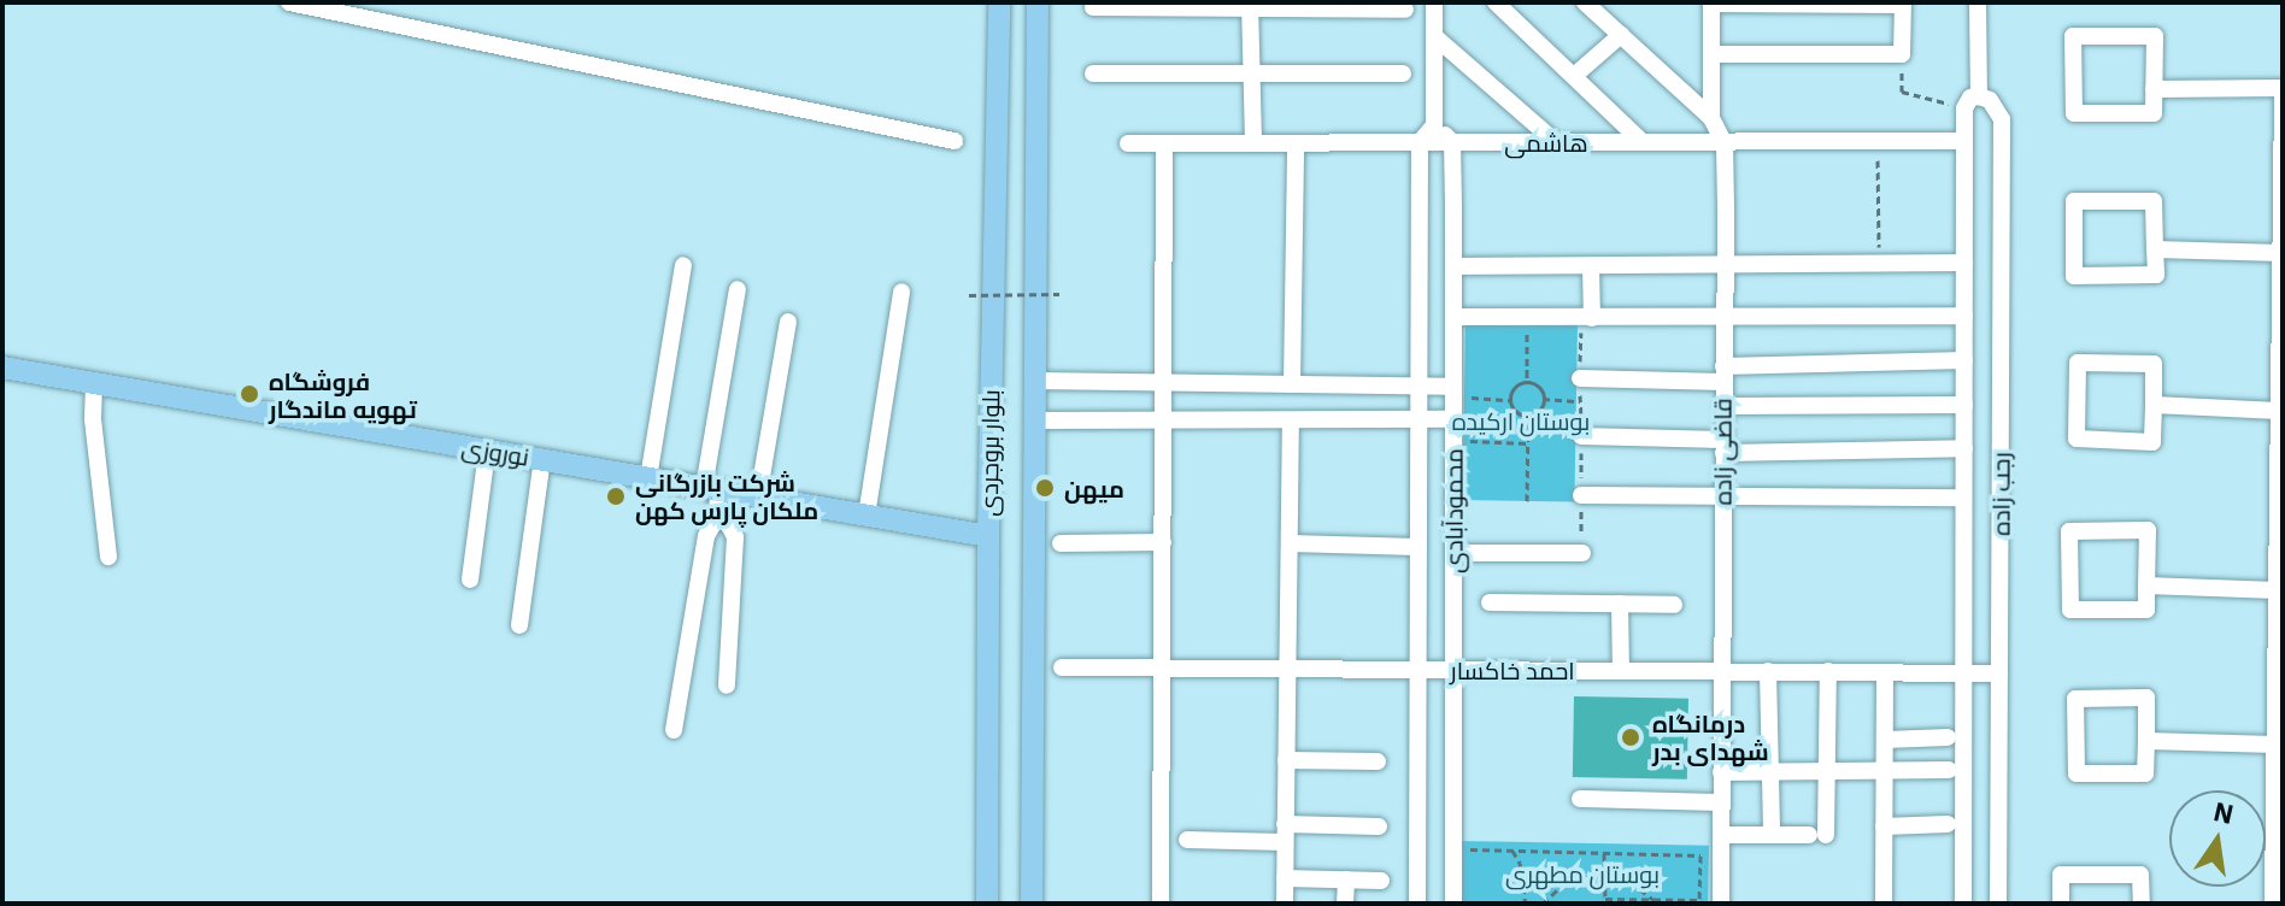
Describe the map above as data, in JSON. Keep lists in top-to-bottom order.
{
  "streets": {
    "main road": ["نوروزی", "بلوار بروجردی"],
    "street": [
      "هاشمی",
      "قاضی زاده",
      "رجب زاده",
      "محمودآبادی",
      "احمد خاکسار"
    ]
  },
  "crossings": [
    ["هاشمی", "قاضی زاده"],
    ["هاشمی", "رجب زاده"],
    ["هاشمی", "محمودآبادی"],
    ["نوروزی", "بلوار بروجردی"],
    ["قاضی زاده", "احمد خاکسار"],
    ["رجب زاده", "احمد خاکسار"],
    ["محمودآبادی", "احمد خاکسار"]
  ],
  "parks": ["بوستان ارکیده", "بوستان مطهری"],
  "places": [
    "فروشگاه تهویه ماندگار",
    "میهن",
    "شرکت بازرگانی ملکان پارس کهن",
    "درمانگاه شهدای بدر"
  ],
  "north": "top"
}
